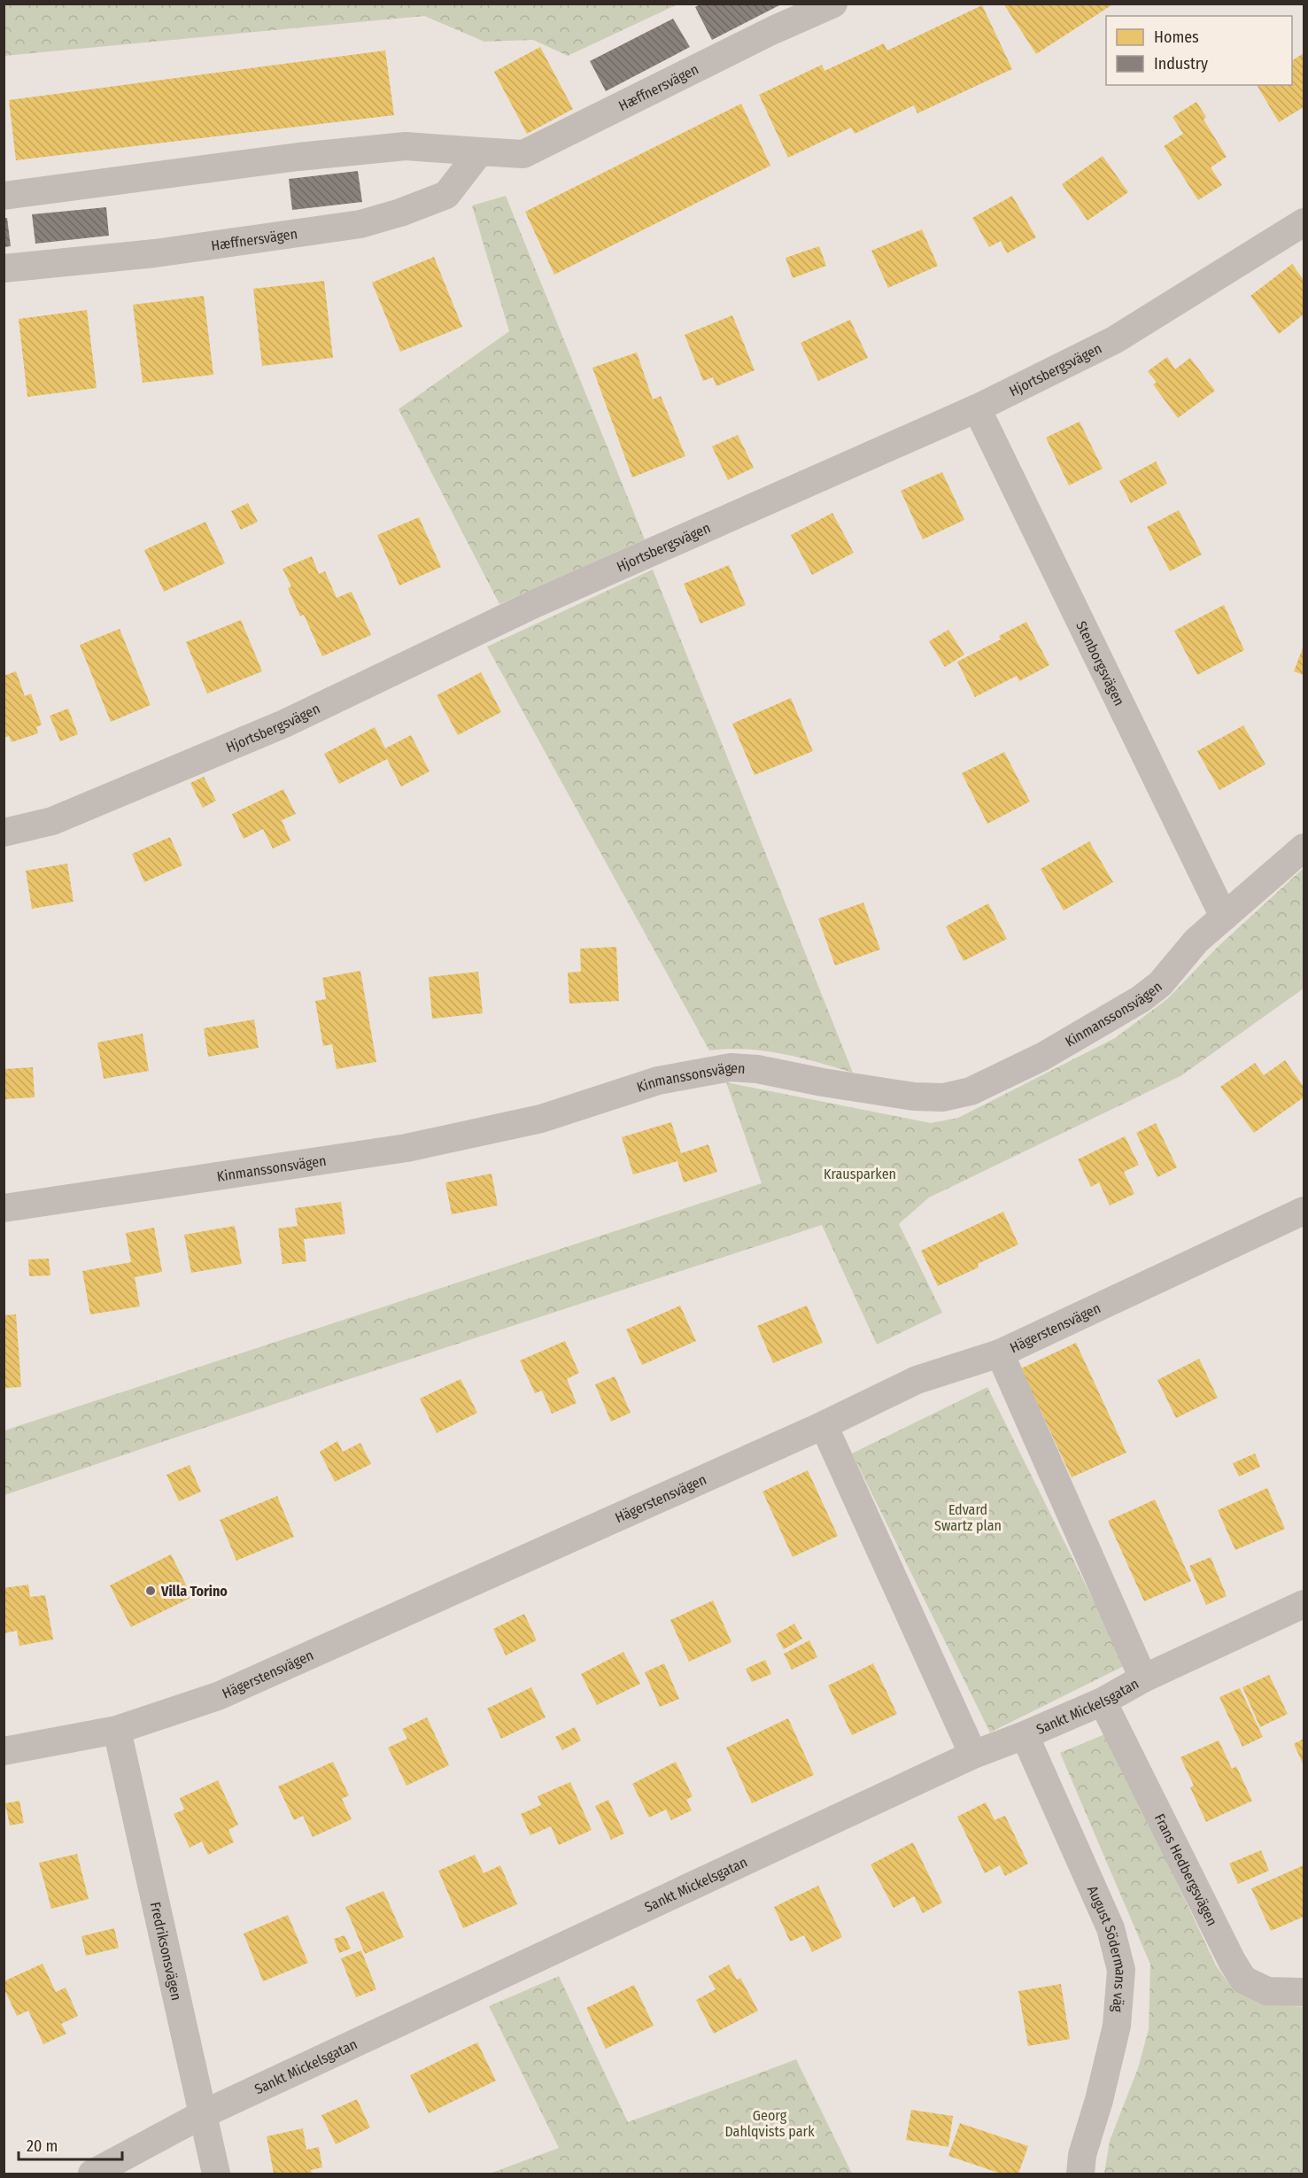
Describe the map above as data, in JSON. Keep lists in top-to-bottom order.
{
  "streets": {
    "street": [
      "Hæffnersvägen",
      "Hjortsbergsvägen",
      "Stenborgsvägen",
      "Kinmanssonsvägen",
      "Hägerstensvägen",
      "Sankt Mickelsgatan",
      "Frans Hedbergsvägen",
      "August Södermans väg",
      "Fredriksonsvägen"
    ]
  },
  "crossings": [
    ["Hjortsbergsvägen", "Stenborgsvägen"],
    ["Stenborgsvägen", "Kinmanssonsvägen"],
    ["Hägerstensvägen", "Fredriksonsvägen"],
    ["Sankt Mickelsgatan", "Frans Hedbergsvägen"],
    ["Sankt Mickelsgatan", "August Södermans väg"],
    ["Sankt Mickelsgatan", "Fredriksonsvägen"]
  ],
  "parks": ["Krausparken", "Edvard Swartz plan", "Georg Dahlqvists park"],
  "places": ["Villa Torino"],
  "legend": ["Homes", "Industry"],
  "scale_bar": "20 m"
}
